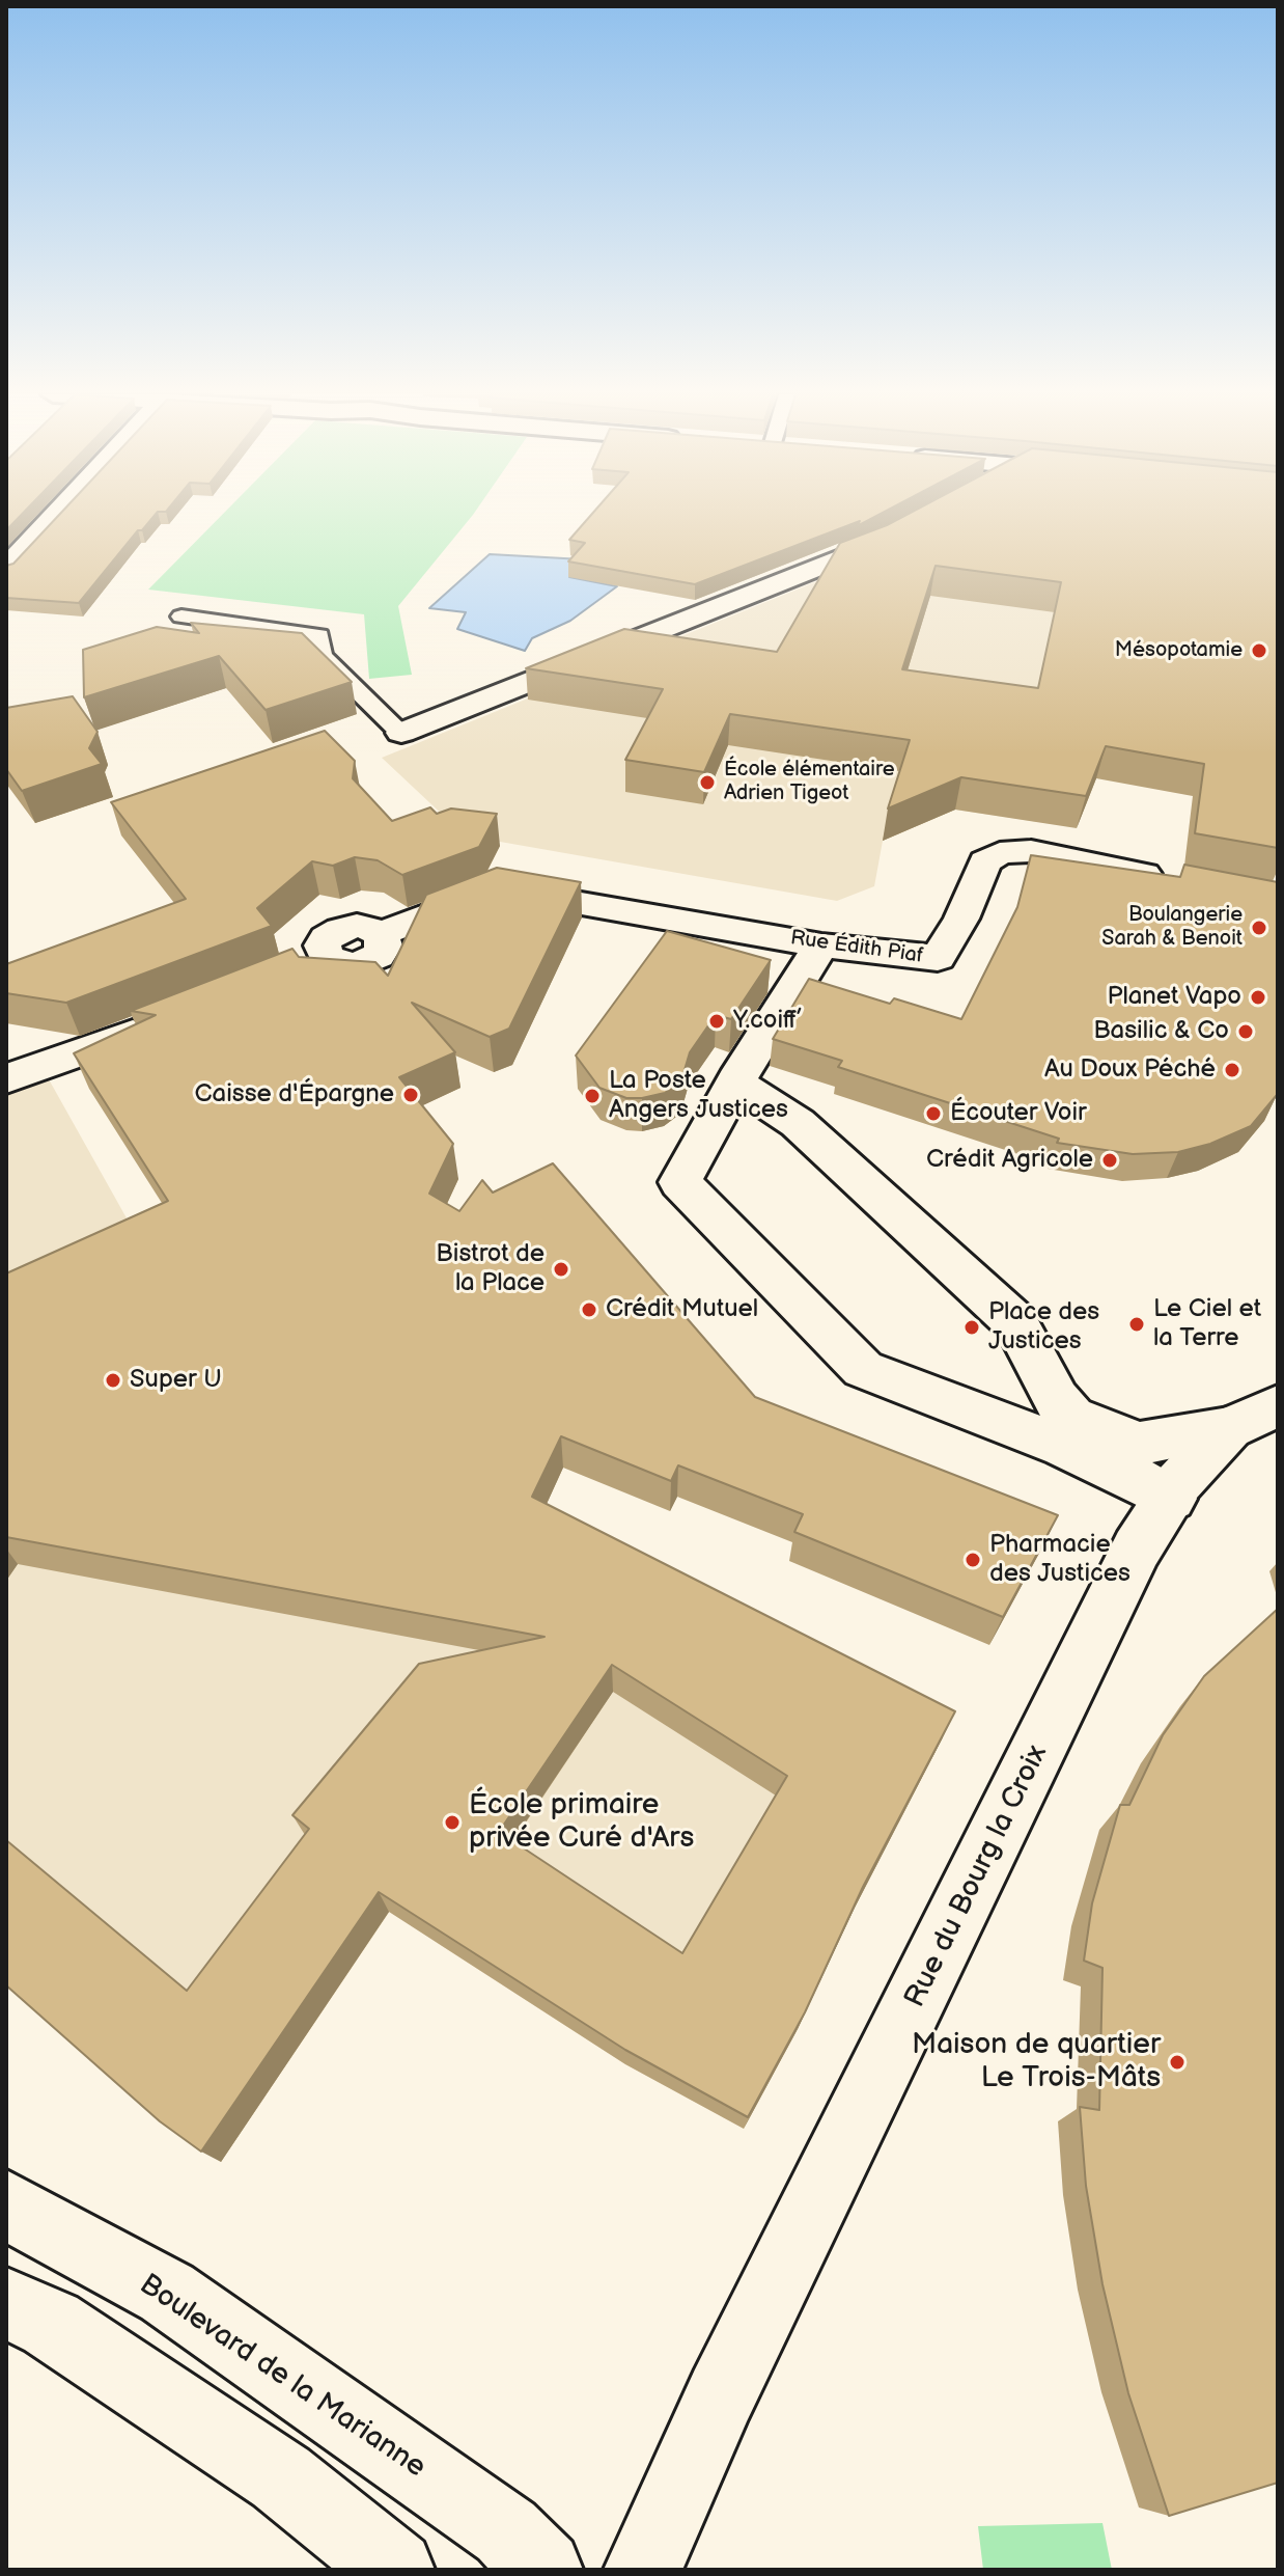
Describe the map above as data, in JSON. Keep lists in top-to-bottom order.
{
  "streets": {
    "street": ["Rue Édith Piaf", "Rue du Bourg la Croix", "Boulevard de la Marianne"]
  },
  "places": [
    "Mésopotamie",
    "École élémentaire Adrien Tigeot",
    "Boulangerie Sarah & Benoit",
    "Planet Vapo",
    "Y.coiff’",
    "Basilic & Co",
    "Au Doux Péché",
    "Caisse d'Épargne",
    "La Poste Angers Justices",
    "Écouter Voir",
    "Crédit Agricole",
    "Bistrot de la Place",
    "Crédit Mutuel",
    "Le Ciel et la Terre",
    "Place des Justices",
    "Super U",
    "Pharmacie des Justices",
    "École primaire privée Curé d'Ars",
    "Maison de quartier Le Trois-Mâts"
  ]
}
